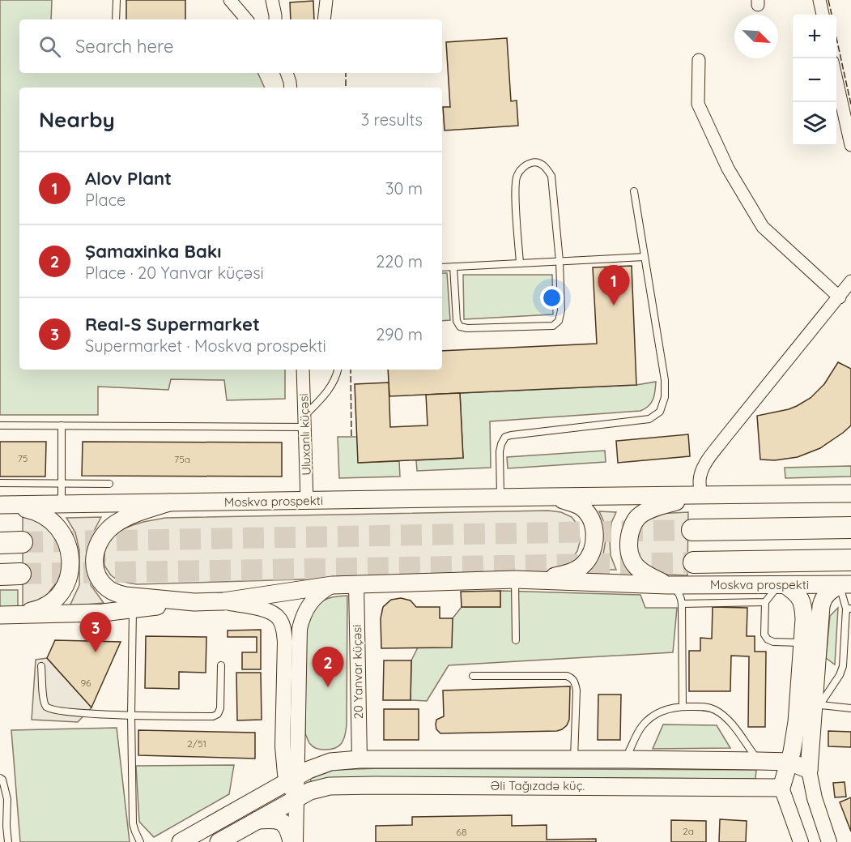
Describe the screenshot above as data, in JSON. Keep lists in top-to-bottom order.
{
  "streets": {
    "highway": ["Moskva prospekti"],
    "main road": ["Əli Tağızadə küç."],
    "street": ["Uluxanlı küçəsi", "20 Yanvar küçəsi"]
  },
  "crossings": [
    ["Uluxanlı küçəsi", "Moskva prospekti"]
  ],
  "house_numbers": [
    "75",
    "75a",
    "96",
    "2/51",
    "2a",
    "68"
  ],
  "north": "bottom right",
  "page": {
    "map_buttons": ["+", "−"],
    "search": "Search here",
    "heading": ["Nearby", "3 results"],
    "list": [
      {
        "mark": "1",
        "name": "Alov Plant",
        "note": "Place",
        "value": "30 m"
      },
      {
        "mark": "2",
        "name": "Şamaxinka Bakı",
        "note": "Place · 20 Yanvar küçəsi",
        "value": "220 m"
      },
      {
        "mark": "3",
        "name": "Real-S Supermarket",
        "note": "Supermarket · Moskva prospekti",
        "value": "290 m"
      }
    ],
    "pins": ["1", "3", "2"]
  }
}
